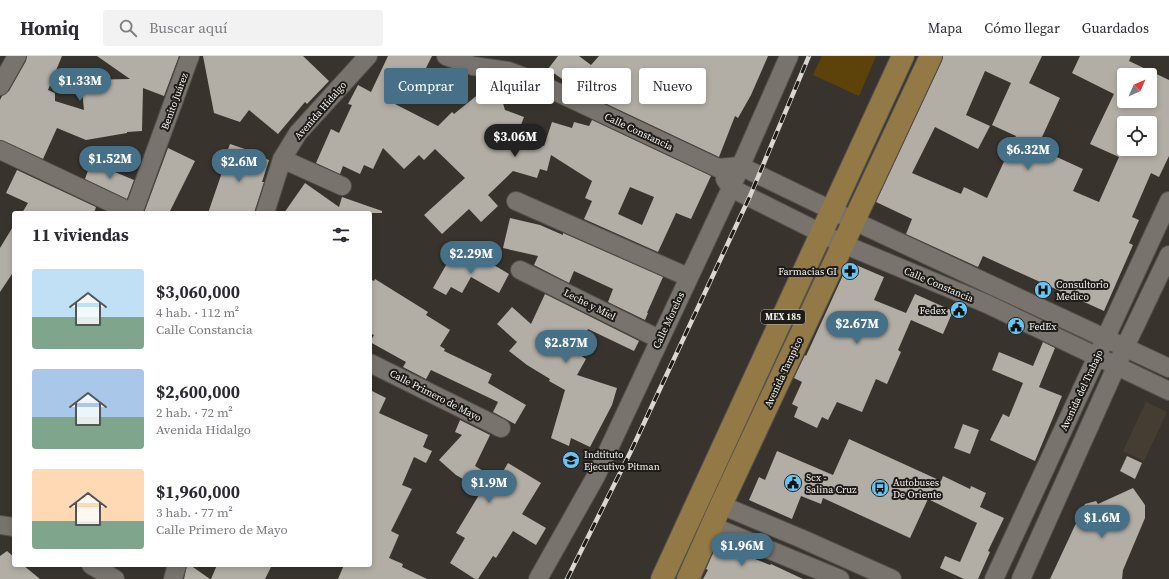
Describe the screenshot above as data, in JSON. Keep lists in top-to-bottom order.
{
  "streets": {
    "main road": ["MEX 185", "Avenida Tampico"],
    "street": [
      "Benito Juárez",
      "Avenida Hidalgo",
      "Calle Constancia",
      "Leche y Miel",
      "Calle Morelos",
      "Avenida del Trabajo",
      "Calle Primero de Mayo"
    ]
  },
  "crossings": [
    ["Calle Constancia", "MEX 185"],
    ["Calle Constancia", "Calle Morelos"],
    ["Calle Constancia", "Avenida Tampico"],
    ["Calle Constancia", "Avenida del Trabajo"],
    ["Leche y Miel", "Calle Morelos"]
  ],
  "places": {
    "pharmacy": ["Farmacias GI"],
    "hospital": ["Consultorio Medico"],
    "public building": ["Fedex", "FedEx", "Scx - Salina Cruz"],
    "school or university": ["Indtituto Ejecutivo Pitman"],
    "bus stop": ["Autobuses De Oriente"]
  },
  "north": "top right",
  "page": {
    "header": "Homiq",
    "search": "Buscar aquí",
    "nav": ["Mapa", "Cómo llegar", "Guardados"],
    "price": [
      "$1.33M",
      "$3.06M",
      "$6.32M",
      "$1.52M",
      "$2.6M",
      "$2.29M",
      "$2.67M",
      "$2.87M",
      "$1.9M",
      "$1.6M",
      "$1.96M"
    ],
    "chip": [
      "Comprar",
      "Alquilar",
      "Filtros",
      "Nuevo"
    ],
    "heading": "11 viviendas",
    "list": [
      {
        "name": "$3,060,000",
        "note": "4 hab. · 112 m² · Calle Constancia"
      },
      {
        "name": "$2,600,000",
        "note": "2 hab. · 72 m² · Avenida Hidalgo"
      },
      {
        "name": "$1,960,000",
        "note": "3 hab. · 77 m² · Calle Primero de Mayo"
      }
    ]
  }
}
